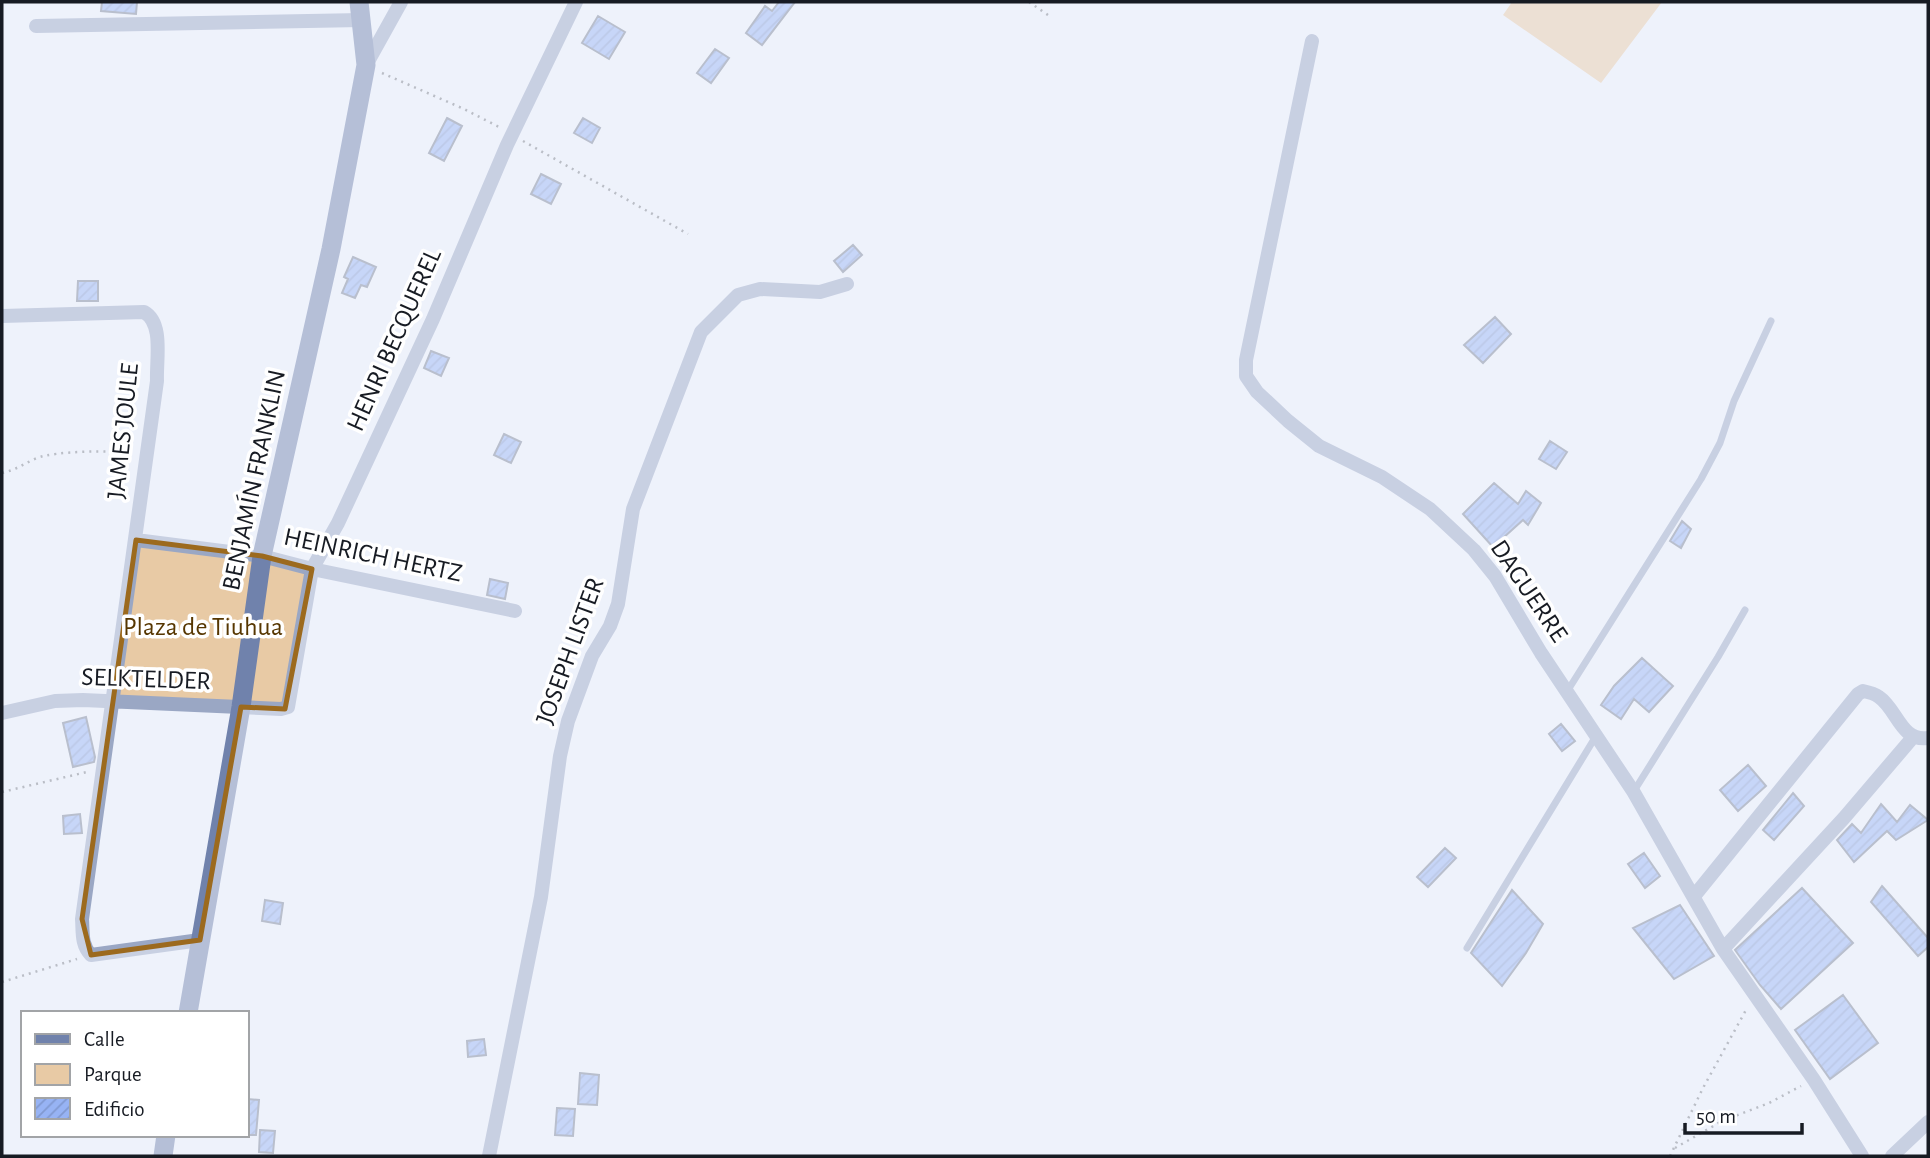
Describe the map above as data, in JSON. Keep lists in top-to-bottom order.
{
  "streets": {
    "street": [
      "HENRI BECQUEREL",
      "JAMES JOULE",
      "BENJAMÍN FRANKLIN",
      "HEINRICH HERTZ",
      "DAGUERRE",
      "JOSEPH LISTER",
      "SELKTELDER"
    ]
  },
  "crossings": [
    ["HENRI BECQUEREL", "HEINRICH HERTZ"],
    ["HENRI BECQUEREL", "SELKTELDER"],
    ["JAMES JOULE", "HEINRICH HERTZ"],
    ["JAMES JOULE", "SELKTELDER"],
    ["BENJAMÍN FRANKLIN", "HEINRICH HERTZ"],
    ["BENJAMÍN FRANKLIN", "SELKTELDER"]
  ],
  "parks": ["Plaza de Tiuhua"],
  "legend": ["Calle", "Parque", "Edificio"],
  "scale_bar": "50 m"
}
